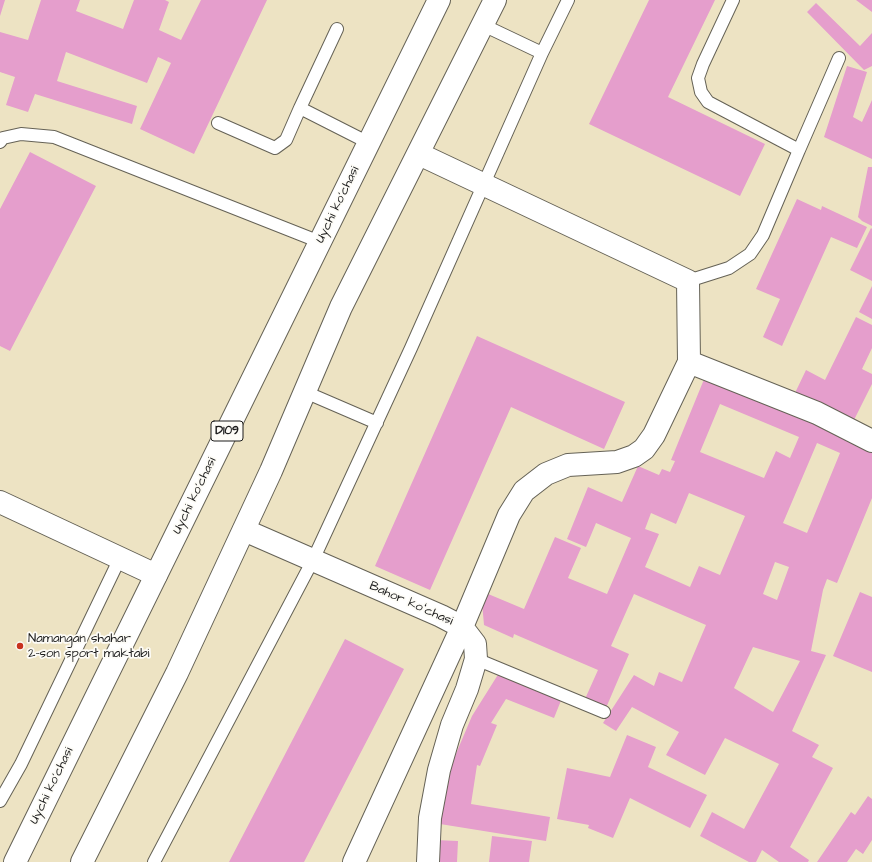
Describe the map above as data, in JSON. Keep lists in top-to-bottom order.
{
  "streets": {
    "main road": ["Uychi ko'chasi", "D109", "Bahor koʻchasi"]
  },
  "places": ["Namangan shahar 2-son sport maktabi"]
}
